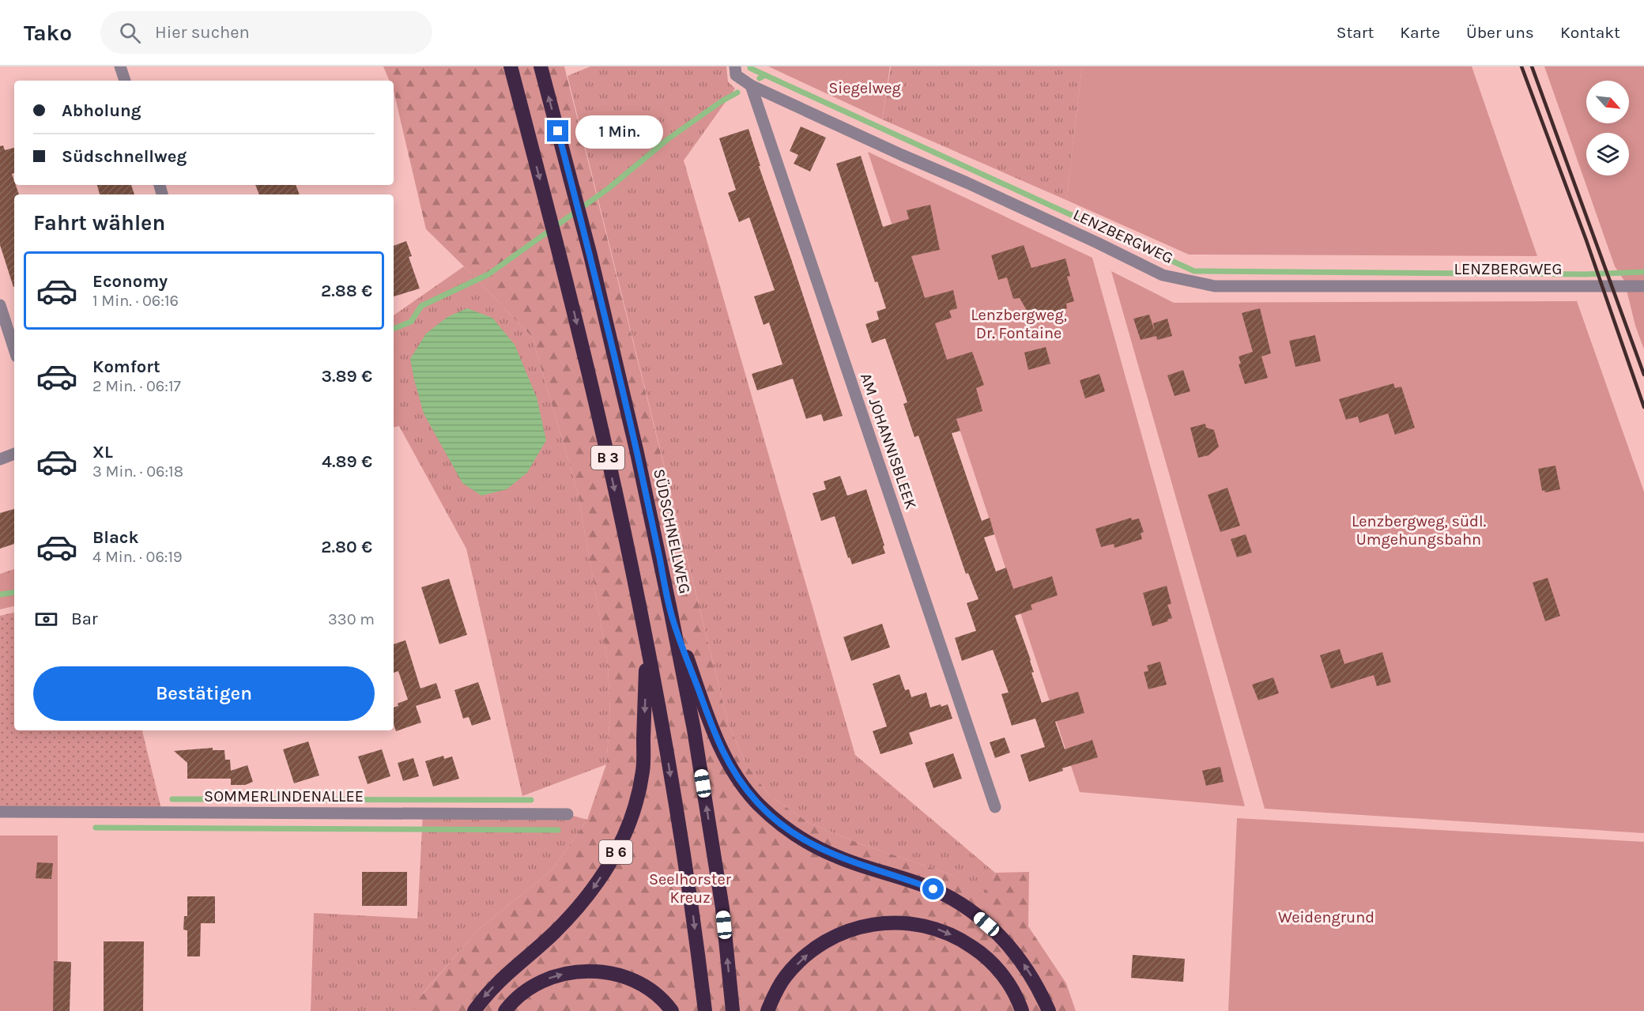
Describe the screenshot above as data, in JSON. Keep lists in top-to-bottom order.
{
  "streets": {
    "highway": ["B 3", "SÜDSCHNELLWEG", "B 6"],
    "street": ["LENZBERGWEG", "AM JOHANNISBLEEK", "SOMMERLINDENALLEE"]
  },
  "crossings": [
    ["LENZBERGWEG", "AM JOHANNISBLEEK"],
    ["B 3", "SÜDSCHNELLWEG"],
    ["B 3", "B 6"]
  ],
  "parks": [
    "Siegelweg",
    "Lenzbergweg, Dr. Fontaine",
    "Lenzbergweg, südl. Umgehungsbahn",
    "Seelhorster Kreuz",
    "Weidengrund"
  ],
  "north": "bottom right",
  "page": {
    "header": "Tako",
    "search": "Hier suchen",
    "nav": [
      "Start",
      "Karte",
      "Über uns",
      "Kontakt"
    ],
    "banner": ["Abholung", "Südschnellweg"],
    "bubble": "1 Min.",
    "heading": "Fahrt wählen",
    "list": [
      {
        "name": "Economy",
        "note": "1 Min. · 06:16",
        "value": "2.88 €"
      },
      {
        "name": "Komfort",
        "note": "2 Min. · 06:17",
        "value": "3.89 €"
      },
      {
        "name": "XL",
        "note": "3 Min. · 06:18",
        "value": "4.89 €"
      },
      {
        "name": "Black",
        "note": "4 Min. · 06:19",
        "value": "2.80 €"
      }
    ],
    "pay": ["Bar", "330 m"],
    "buttons": "Bestätigen"
  }
}
